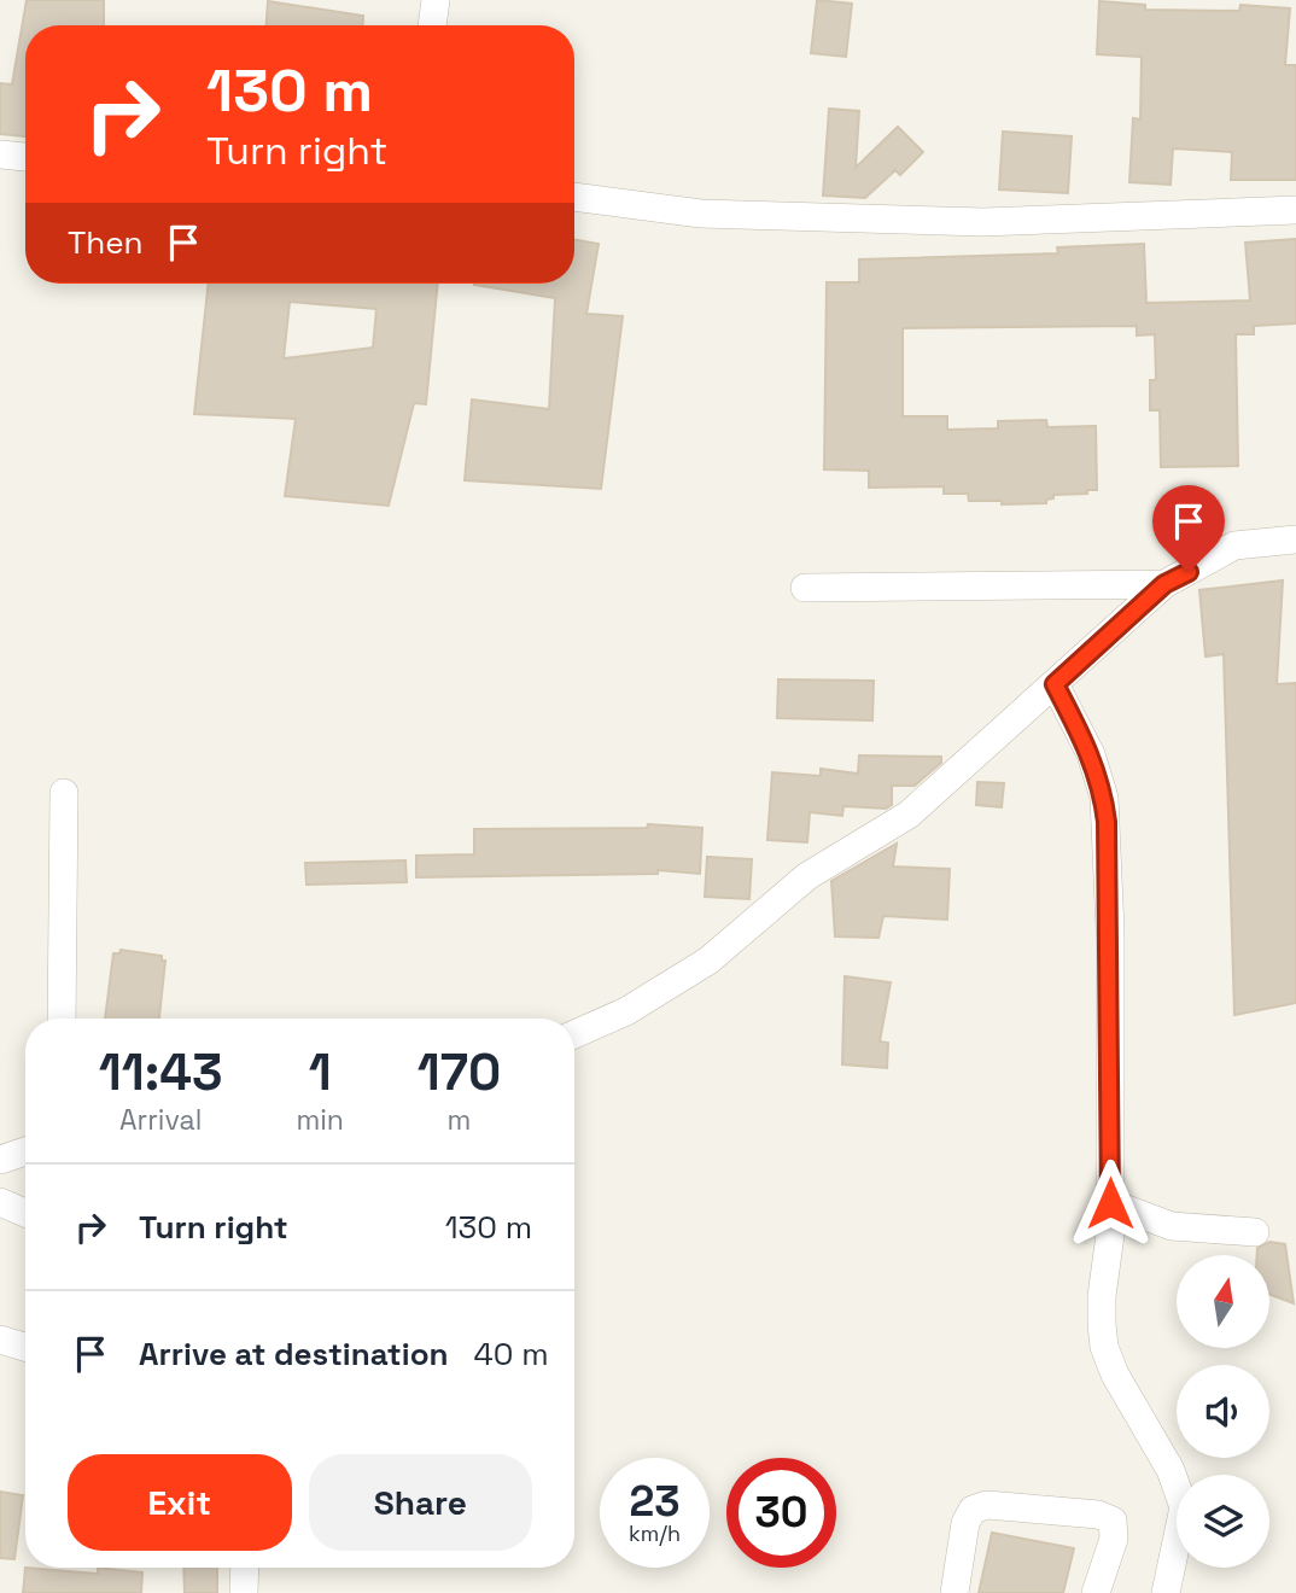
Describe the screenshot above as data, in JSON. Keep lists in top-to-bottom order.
{
  "north": "top",
  "page": {
    "turn": ["130 m", "Turn right"],
    "then": "Then",
    "eta": [
      "11:43",
      "Arrival",
      "1",
      "min",
      "170",
      "m"
    ],
    "list": [
      {
        "name": "Turn right",
        "value": "130 m"
      },
      {
        "name": "Arrive at destination",
        "value": "40 m"
      }
    ],
    "buttons": ["Exit", "Share"],
    "speed": "23 km/h",
    "limit": "30"
  }
}
